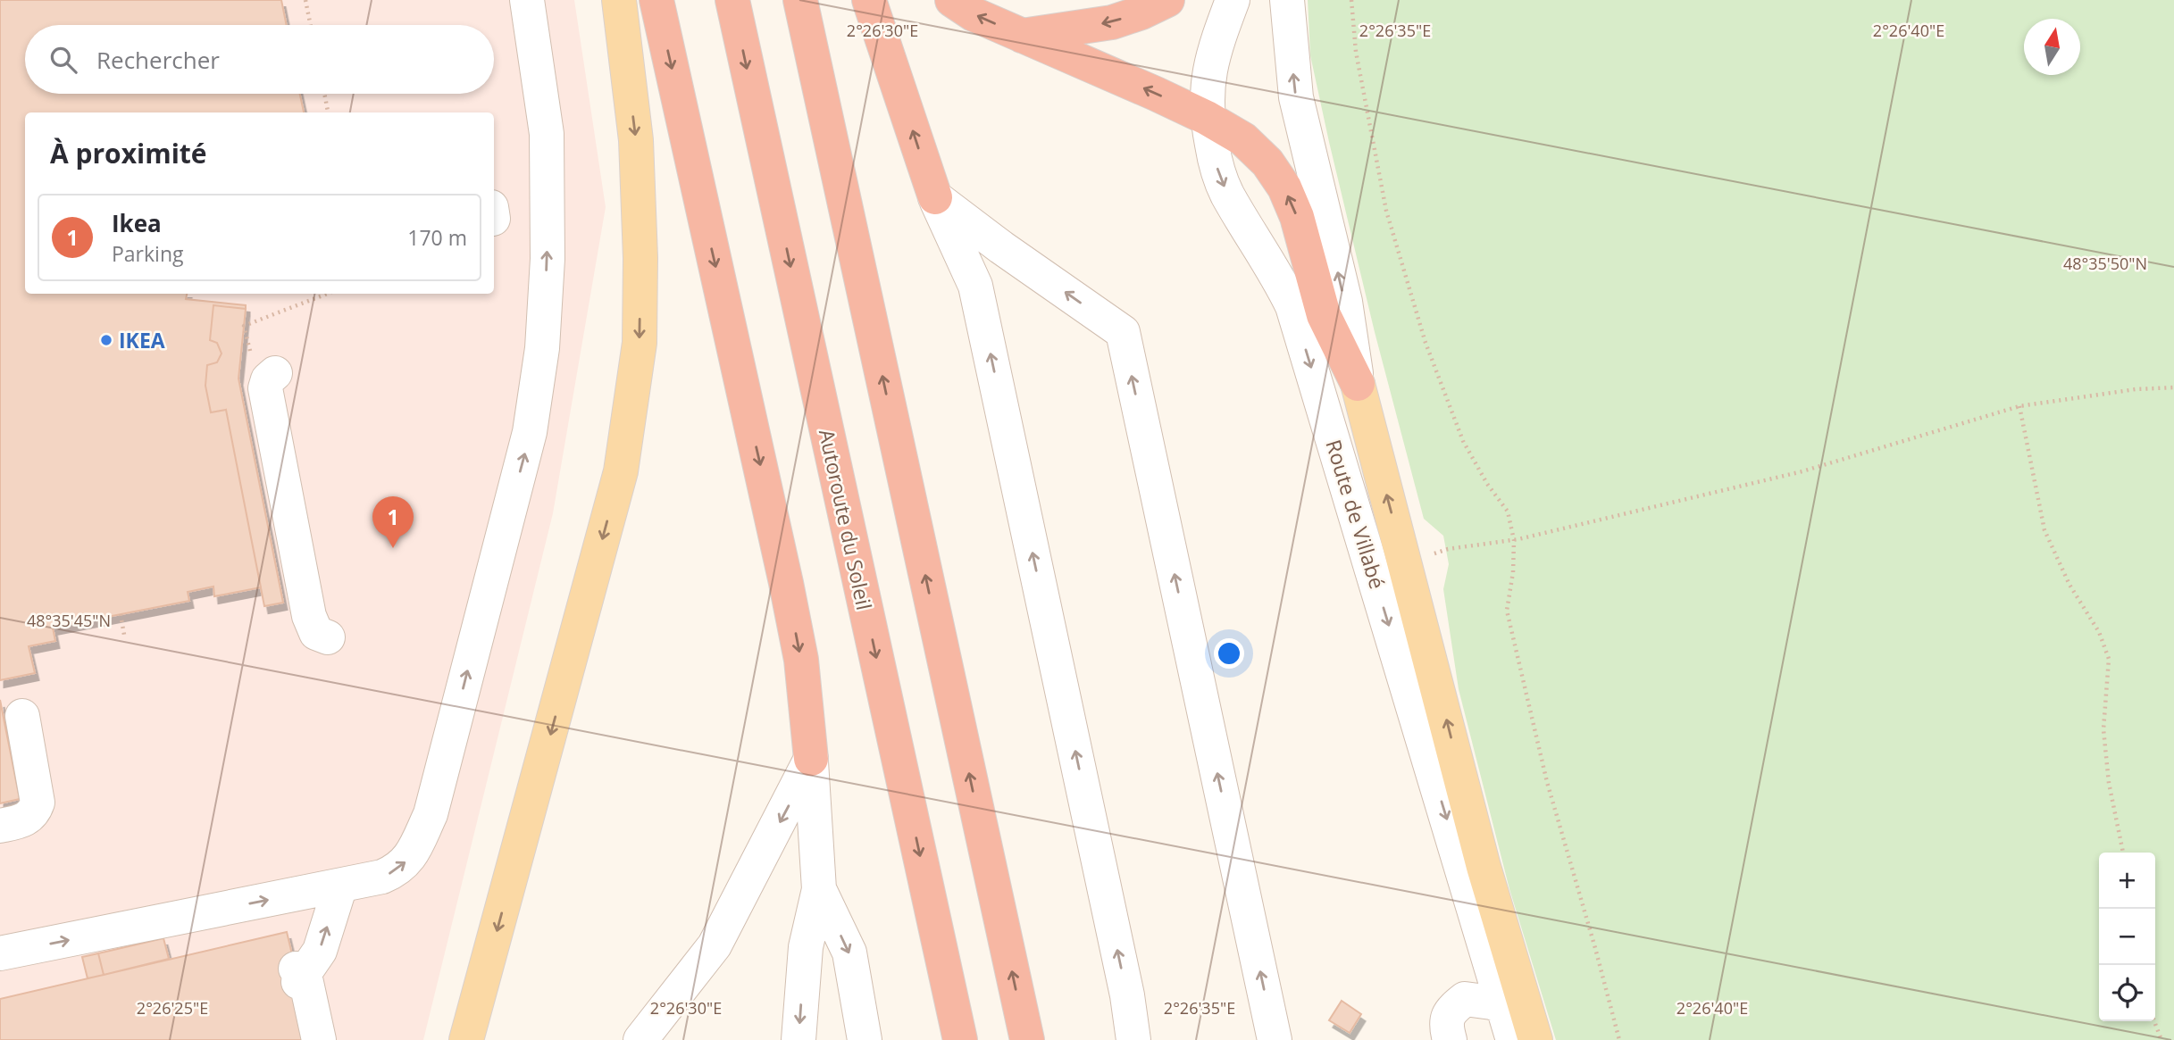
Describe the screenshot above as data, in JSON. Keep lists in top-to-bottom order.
{
  "streets": {
    "highway": ["Autoroute du Soleil"],
    "main road": ["Route de Villabé"]
  },
  "places": ["IKEA"],
  "north": "top",
  "page": {
    "search": "Rechercher",
    "heading": "À proximité",
    "list": [
      {
        "mark": "1",
        "name": "Ikea",
        "note": "Parking",
        "value": "170 m"
      }
    ],
    "pins": "1",
    "map_buttons": ["+", "−"]
  },
  "coordinates": [
    "2°26'40\"E",
    "2°26'30\"E",
    "2°26'35\"E",
    "48°35'50\"N",
    "48°35'45\"N",
    "2°26'25\"E"
  ]
}
